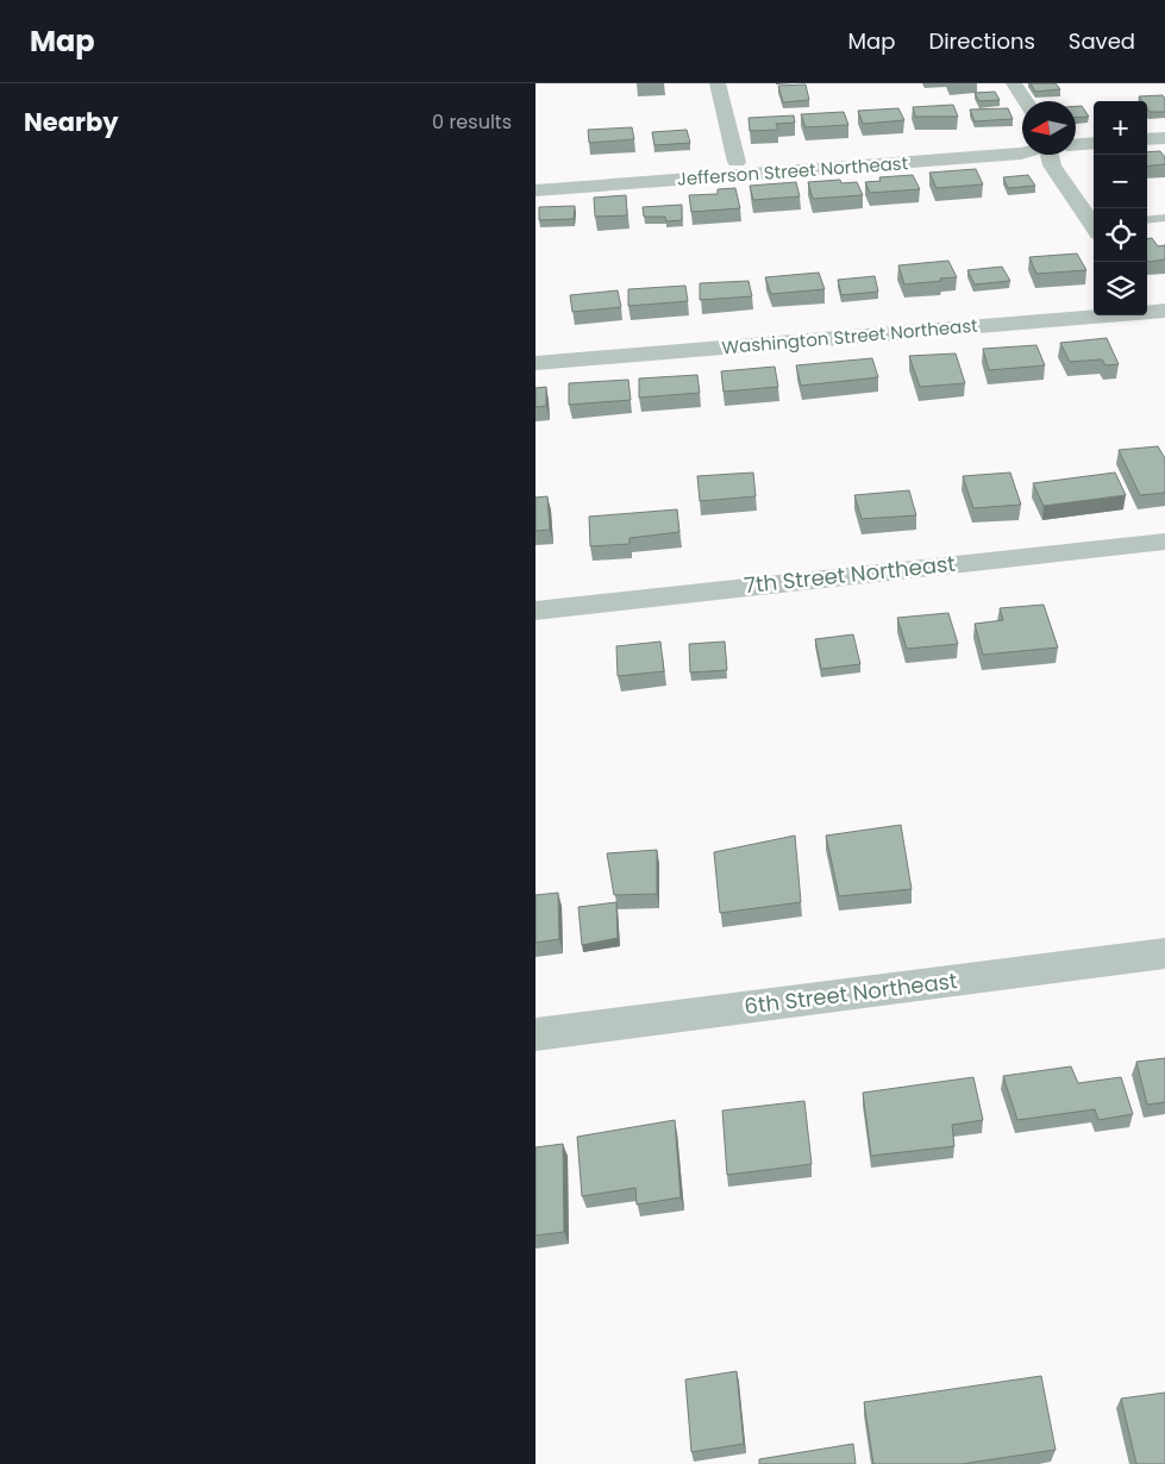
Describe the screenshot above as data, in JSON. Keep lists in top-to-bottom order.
{
  "streets": {
    "street": [
      "Jefferson Street Northeast",
      "Washington Street Northeast",
      "7th Street Northeast",
      "6th Street Northeast"
    ]
  },
  "north": "left",
  "page": {
    "header": "Map",
    "nav": ["Map", "Directions", "Saved"],
    "heading": ["Nearby", "0 results"],
    "map_buttons": ["+", "−"]
  }
}
